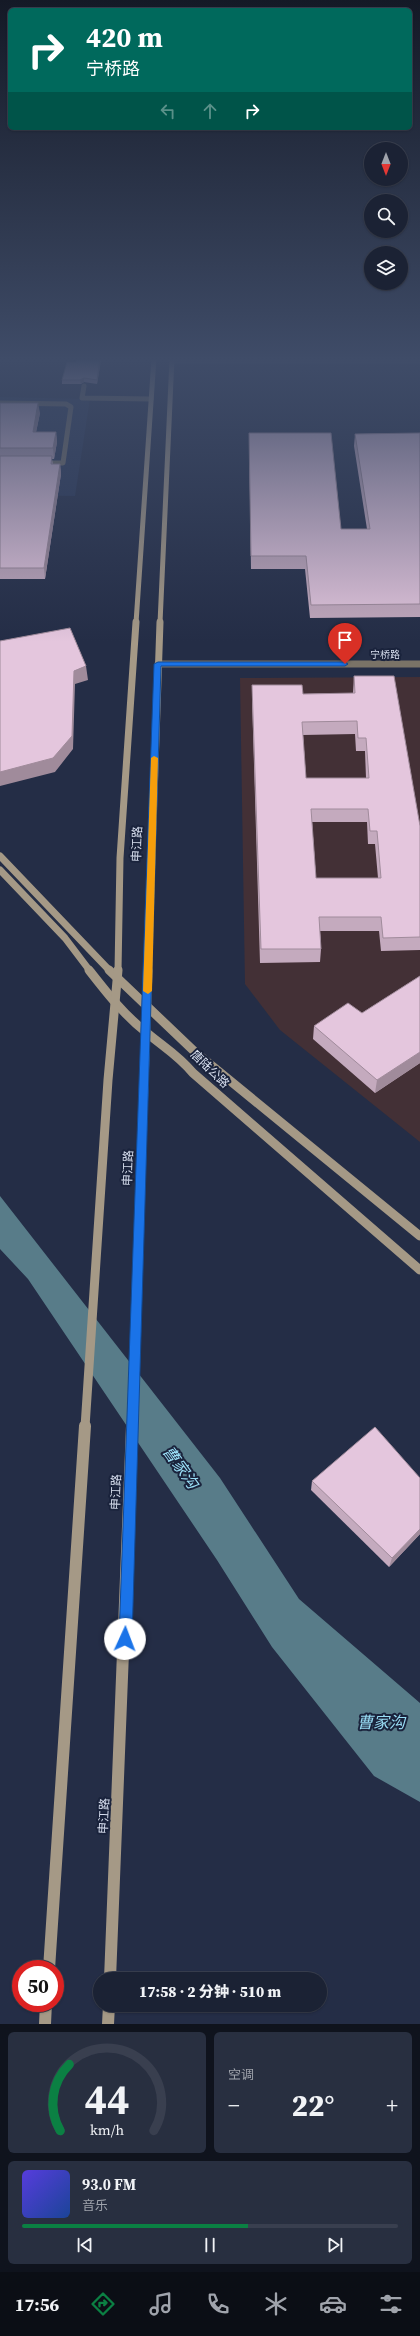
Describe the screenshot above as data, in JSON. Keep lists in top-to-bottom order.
{
  "streets": {
    "main road": ["申江路", "唐陆公路"],
    "street": ["宁桥路"]
  },
  "crossings": [
    ["宁桥路", "申江路"],
    ["申江路", "唐陆公路"]
  ],
  "water": ["曹家沟"],
  "north": "bottom",
  "page": {
    "turn": ["420 m", "宁桥路"],
    "limit": "50",
    "trip": "17:58 · 2 分钟 · 510 m",
    "tile": "空调",
    "heat": ["−", "22°", "+"],
    "song": ["93.0 FM", "音乐"],
    "tabs": "17:56",
    "gauge": ["44", "km/h"]
  }
}
